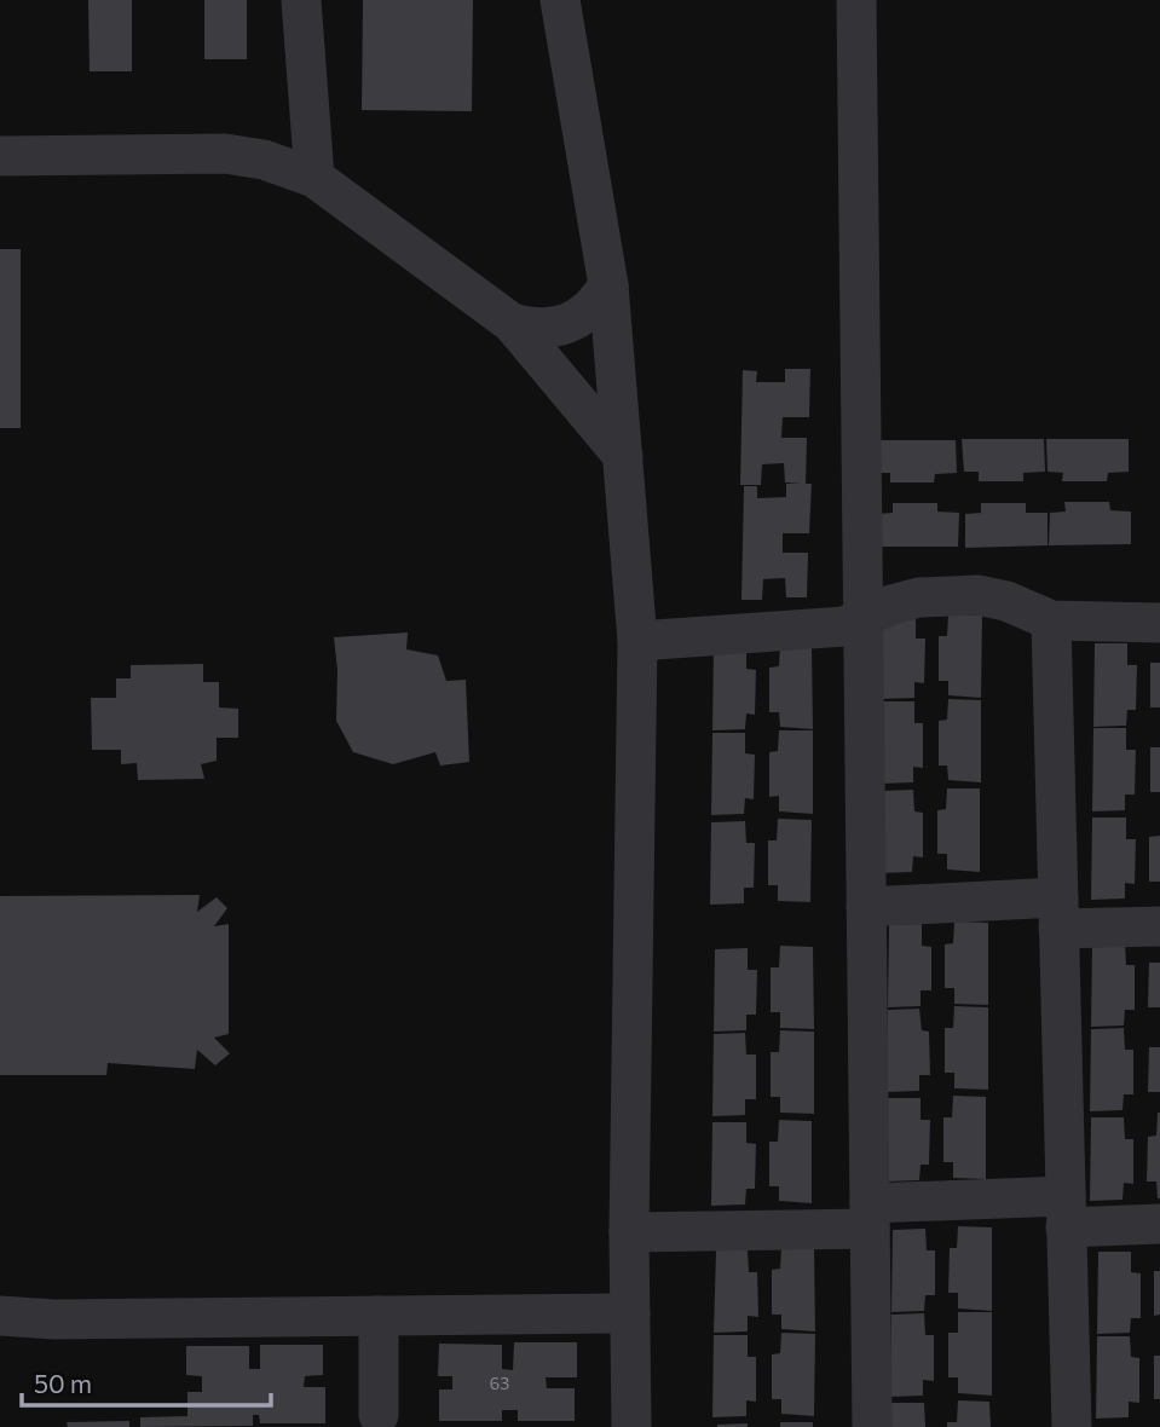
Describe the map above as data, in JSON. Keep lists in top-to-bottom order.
{
  "house_numbers": ["63"],
  "scale_bar": "50 m"
}
